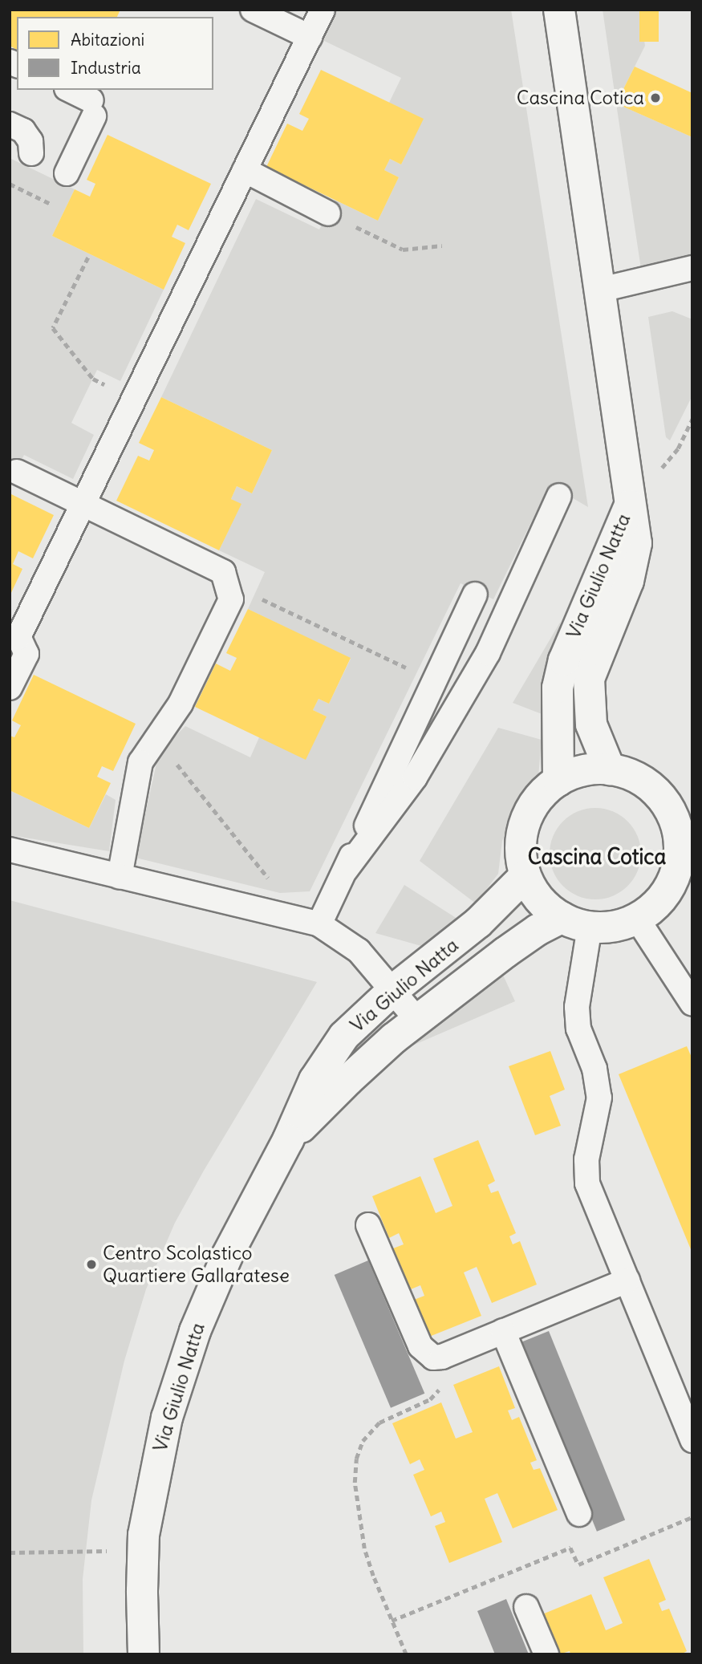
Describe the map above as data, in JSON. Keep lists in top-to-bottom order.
{
  "streets": {
    "street": ["Via Giulio Natta"]
  },
  "districts": ["Cascina Cotica"],
  "places": ["Cascina Cotica", "Centro Scolastico Quartiere Gallaratese"],
  "legend": ["Abitazioni", "Industria"]
}
